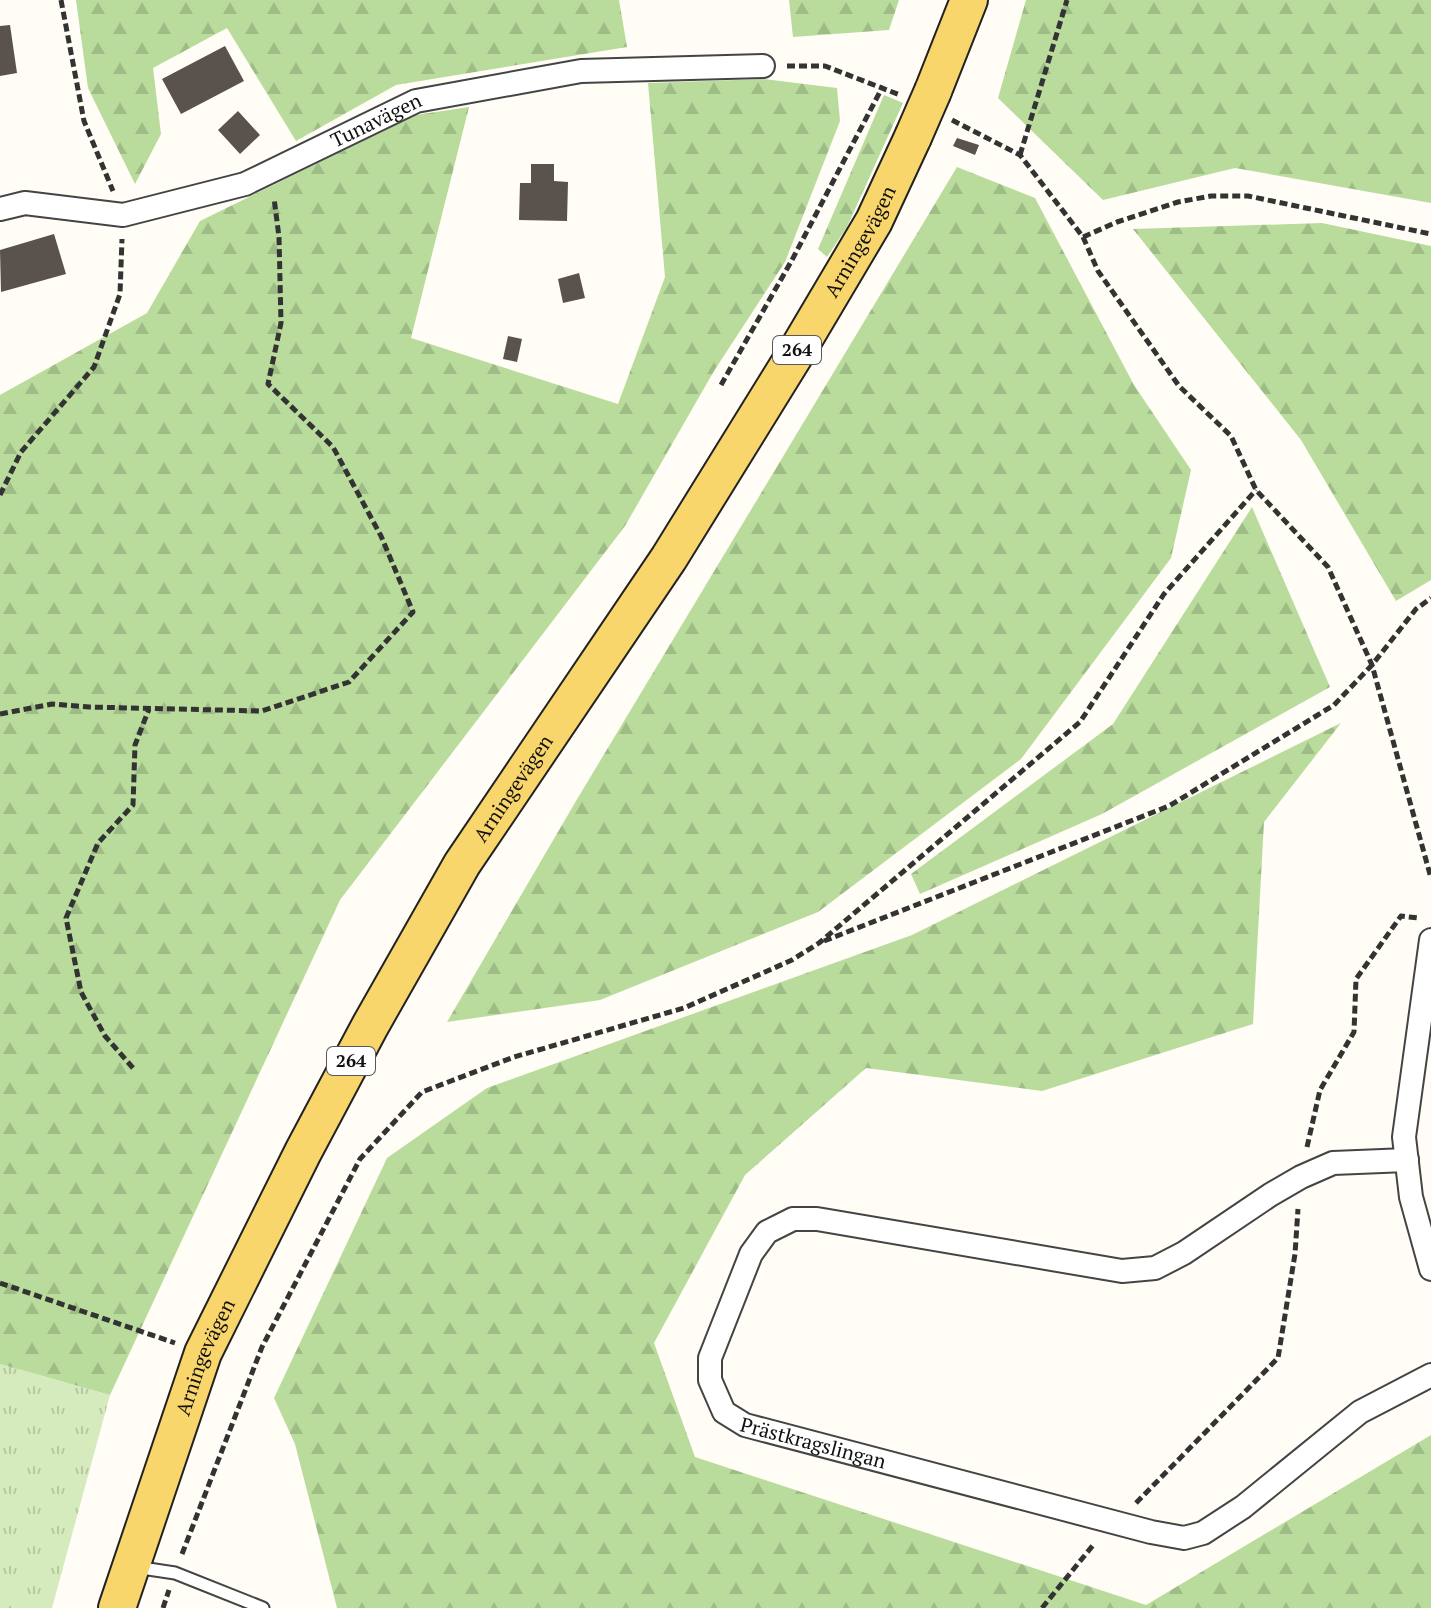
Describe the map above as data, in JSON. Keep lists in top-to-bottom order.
{
  "streets": {
    "main road": ["Arningevägen", "264"],
    "street": ["Tunavägen", "Prästkragslingan"]
  }
}
